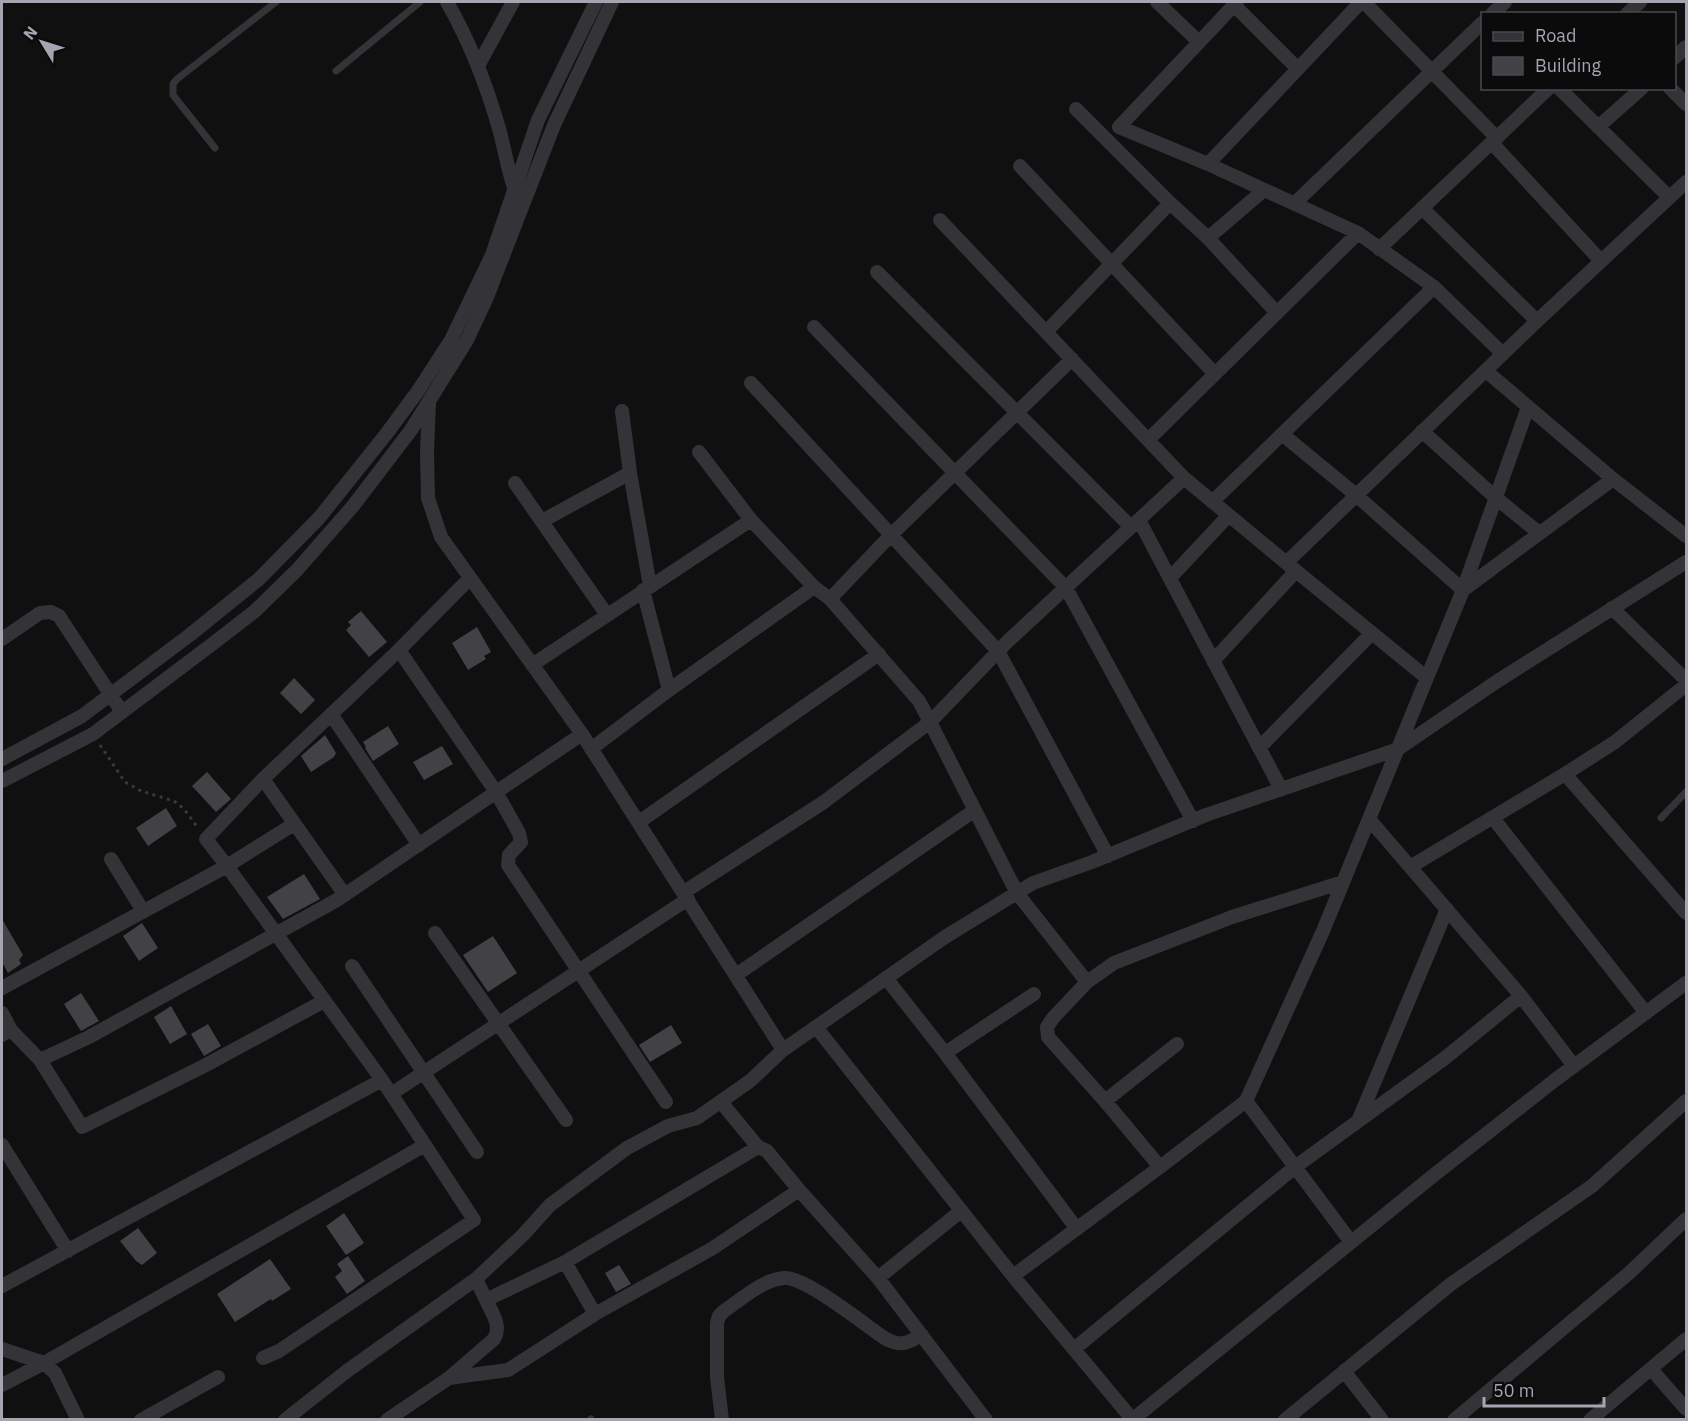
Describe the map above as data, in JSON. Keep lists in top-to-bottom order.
{
  "legend": ["Road", "Building"],
  "scale_bar": "50 m",
  "north": "top left"
}
